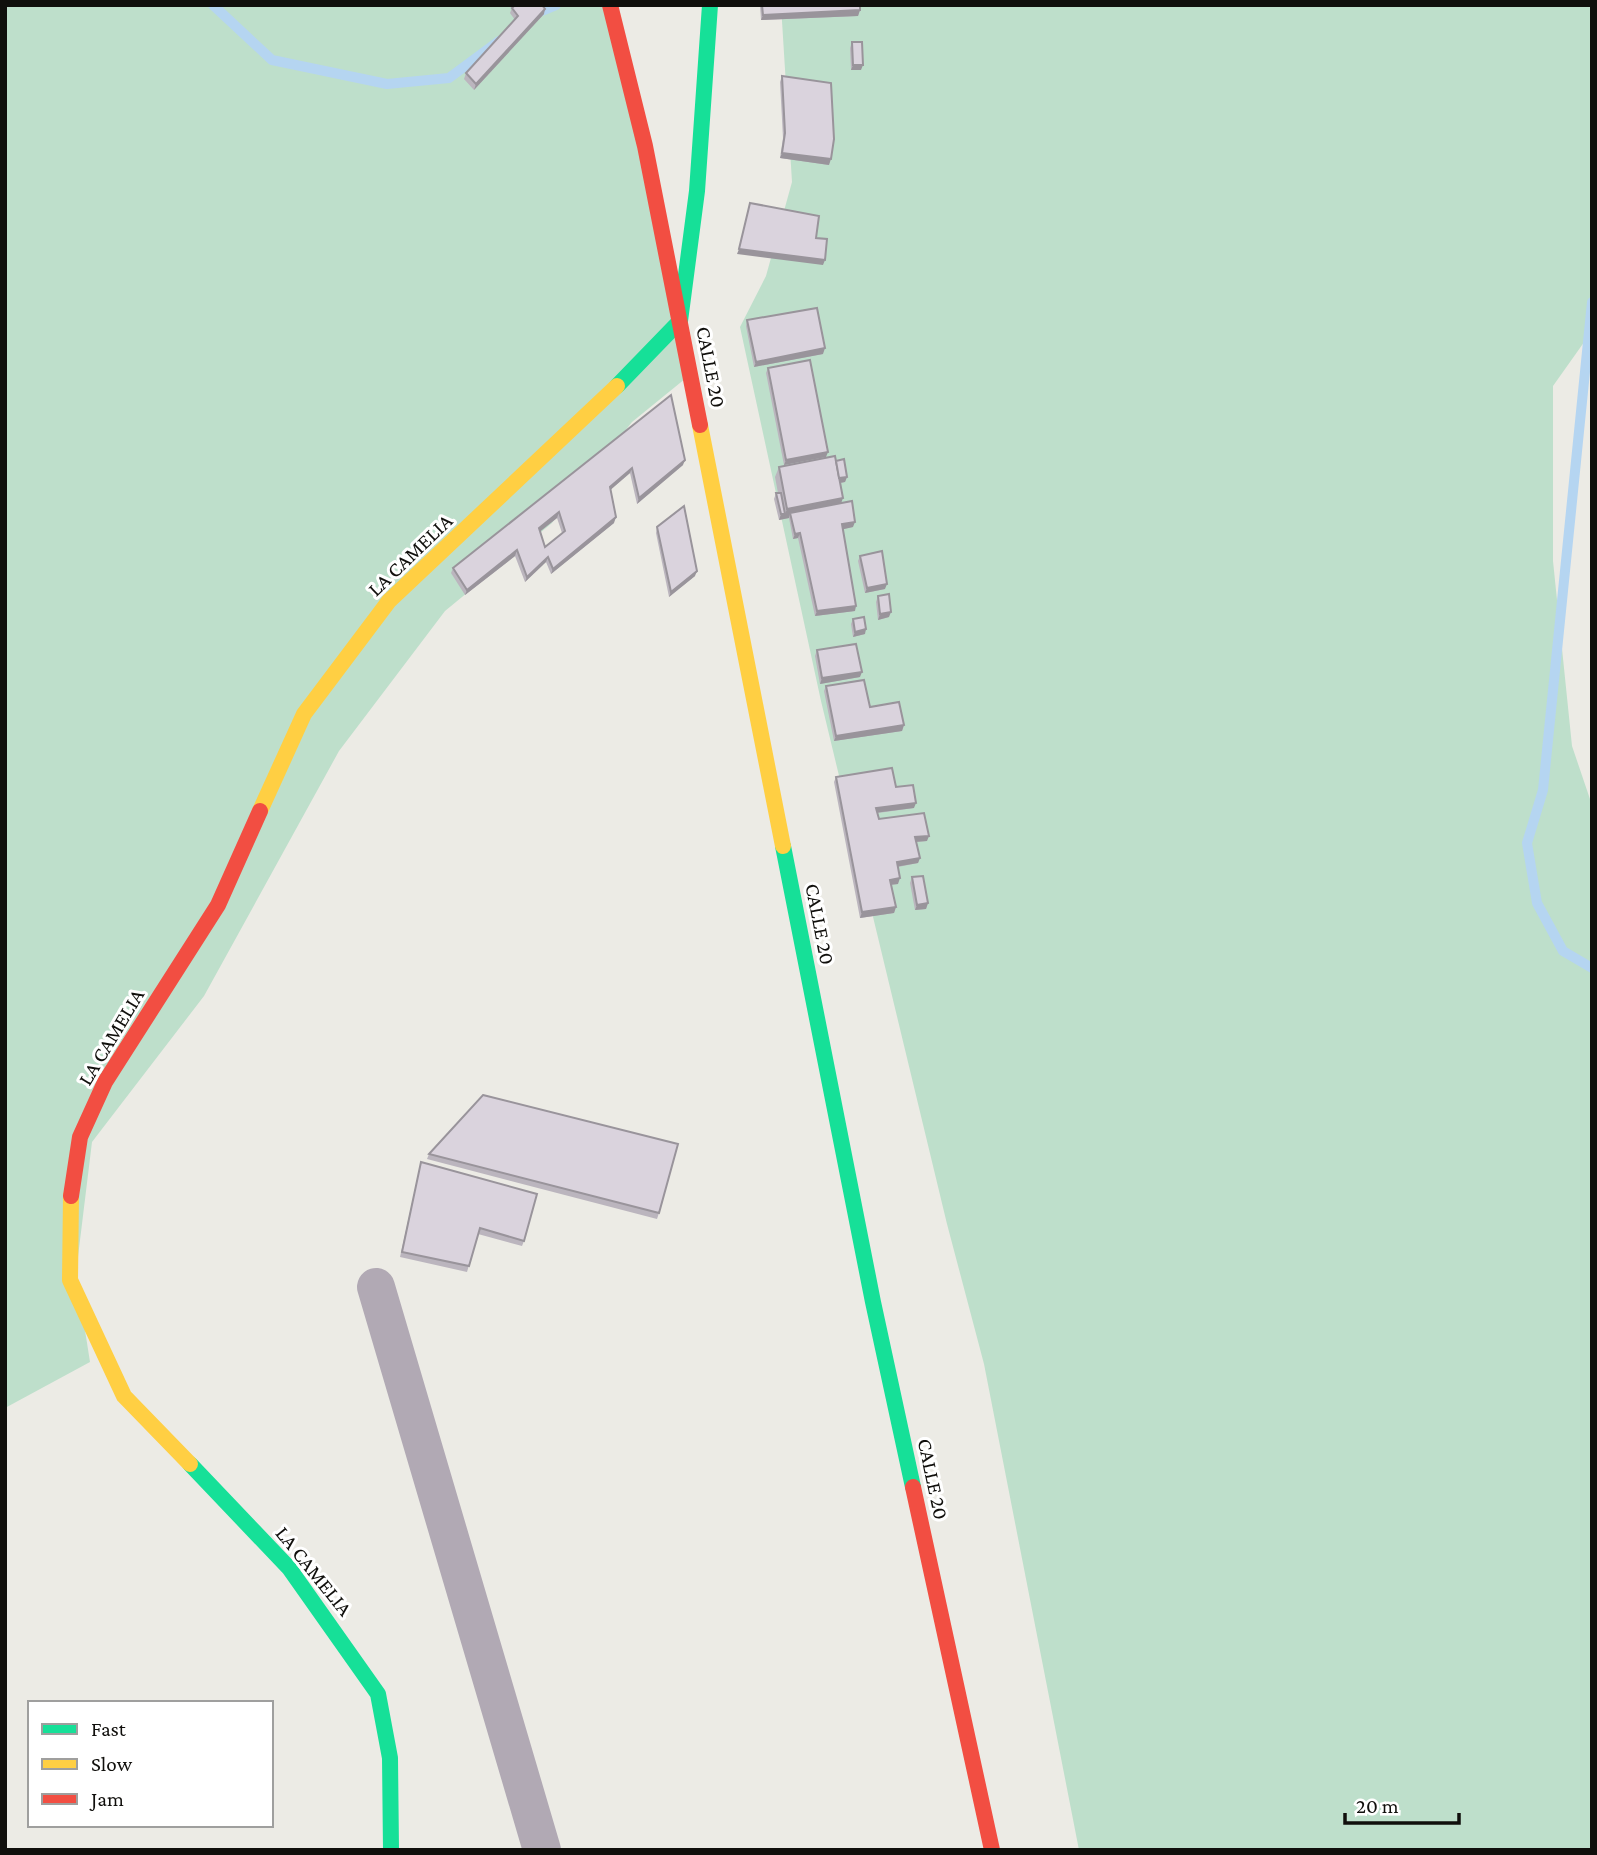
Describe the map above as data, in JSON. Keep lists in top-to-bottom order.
{
  "streets": {
    "street": ["CALLE 20", "LA CAMELIA"]
  },
  "crossings": [
    ["CALLE 20", "LA CAMELIA"]
  ],
  "legend": ["Fast", "Slow", "Jam"],
  "scale_bar": "20 m"
}
